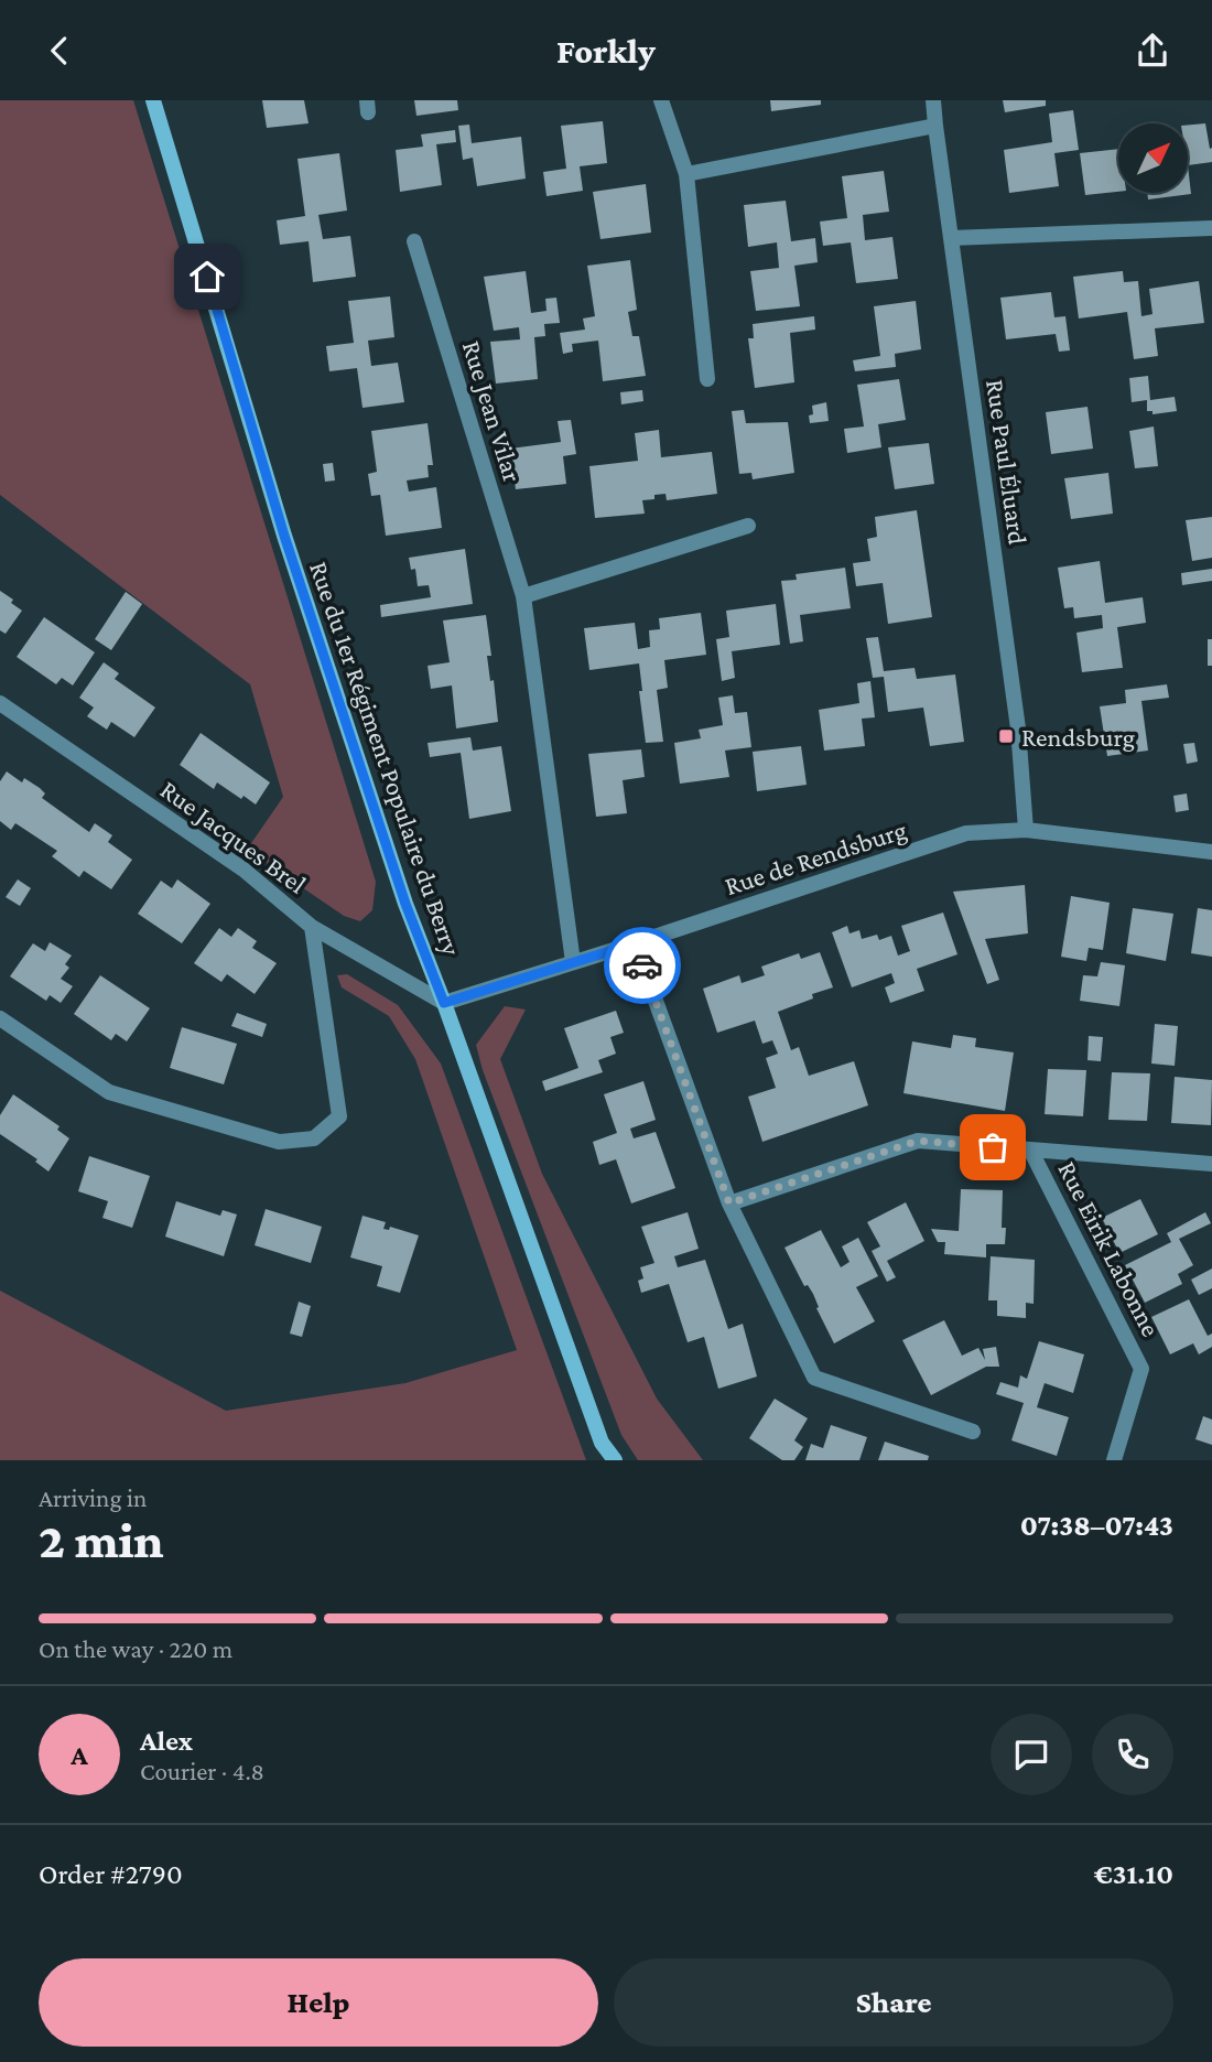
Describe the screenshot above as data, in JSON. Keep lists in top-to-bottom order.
{
  "streets": {
    "main road": ["Rue du 1er Régiment Populaire du Berry"],
    "street": [
      "Rue Jean Vilar",
      "Rue Paul Éluard",
      "Rue Jacques Brel",
      "Rue de Rendsburg",
      "Rue Eirik Labonne"
    ]
  },
  "crossings": [
    ["Rue Jean Vilar", "Rue de Rendsburg"],
    ["Rue Paul Éluard", "Rue de Rendsburg"],
    ["Rue du 1er Régiment Populaire du Berry", "Rue Jacques Brel"],
    ["Rue du 1er Régiment Populaire du Berry", "Rue de Rendsburg"],
    ["Rue Jacques Brel", "Rue de Rendsburg"]
  ],
  "places": {
    "transit": ["Rendsburg"]
  },
  "north": "top right",
  "page": {
    "header": "Forkly",
    "heading": ["2 min", "Arriving in", "07:38–07:43"],
    "panel": [
      "Alex",
      "Courier · 4.8",
      "Order #2790",
      "€31.10"
    ],
    "bar": "On the way · 220 m",
    "round": "A",
    "buttons": ["Help", "Share"]
  }
}
